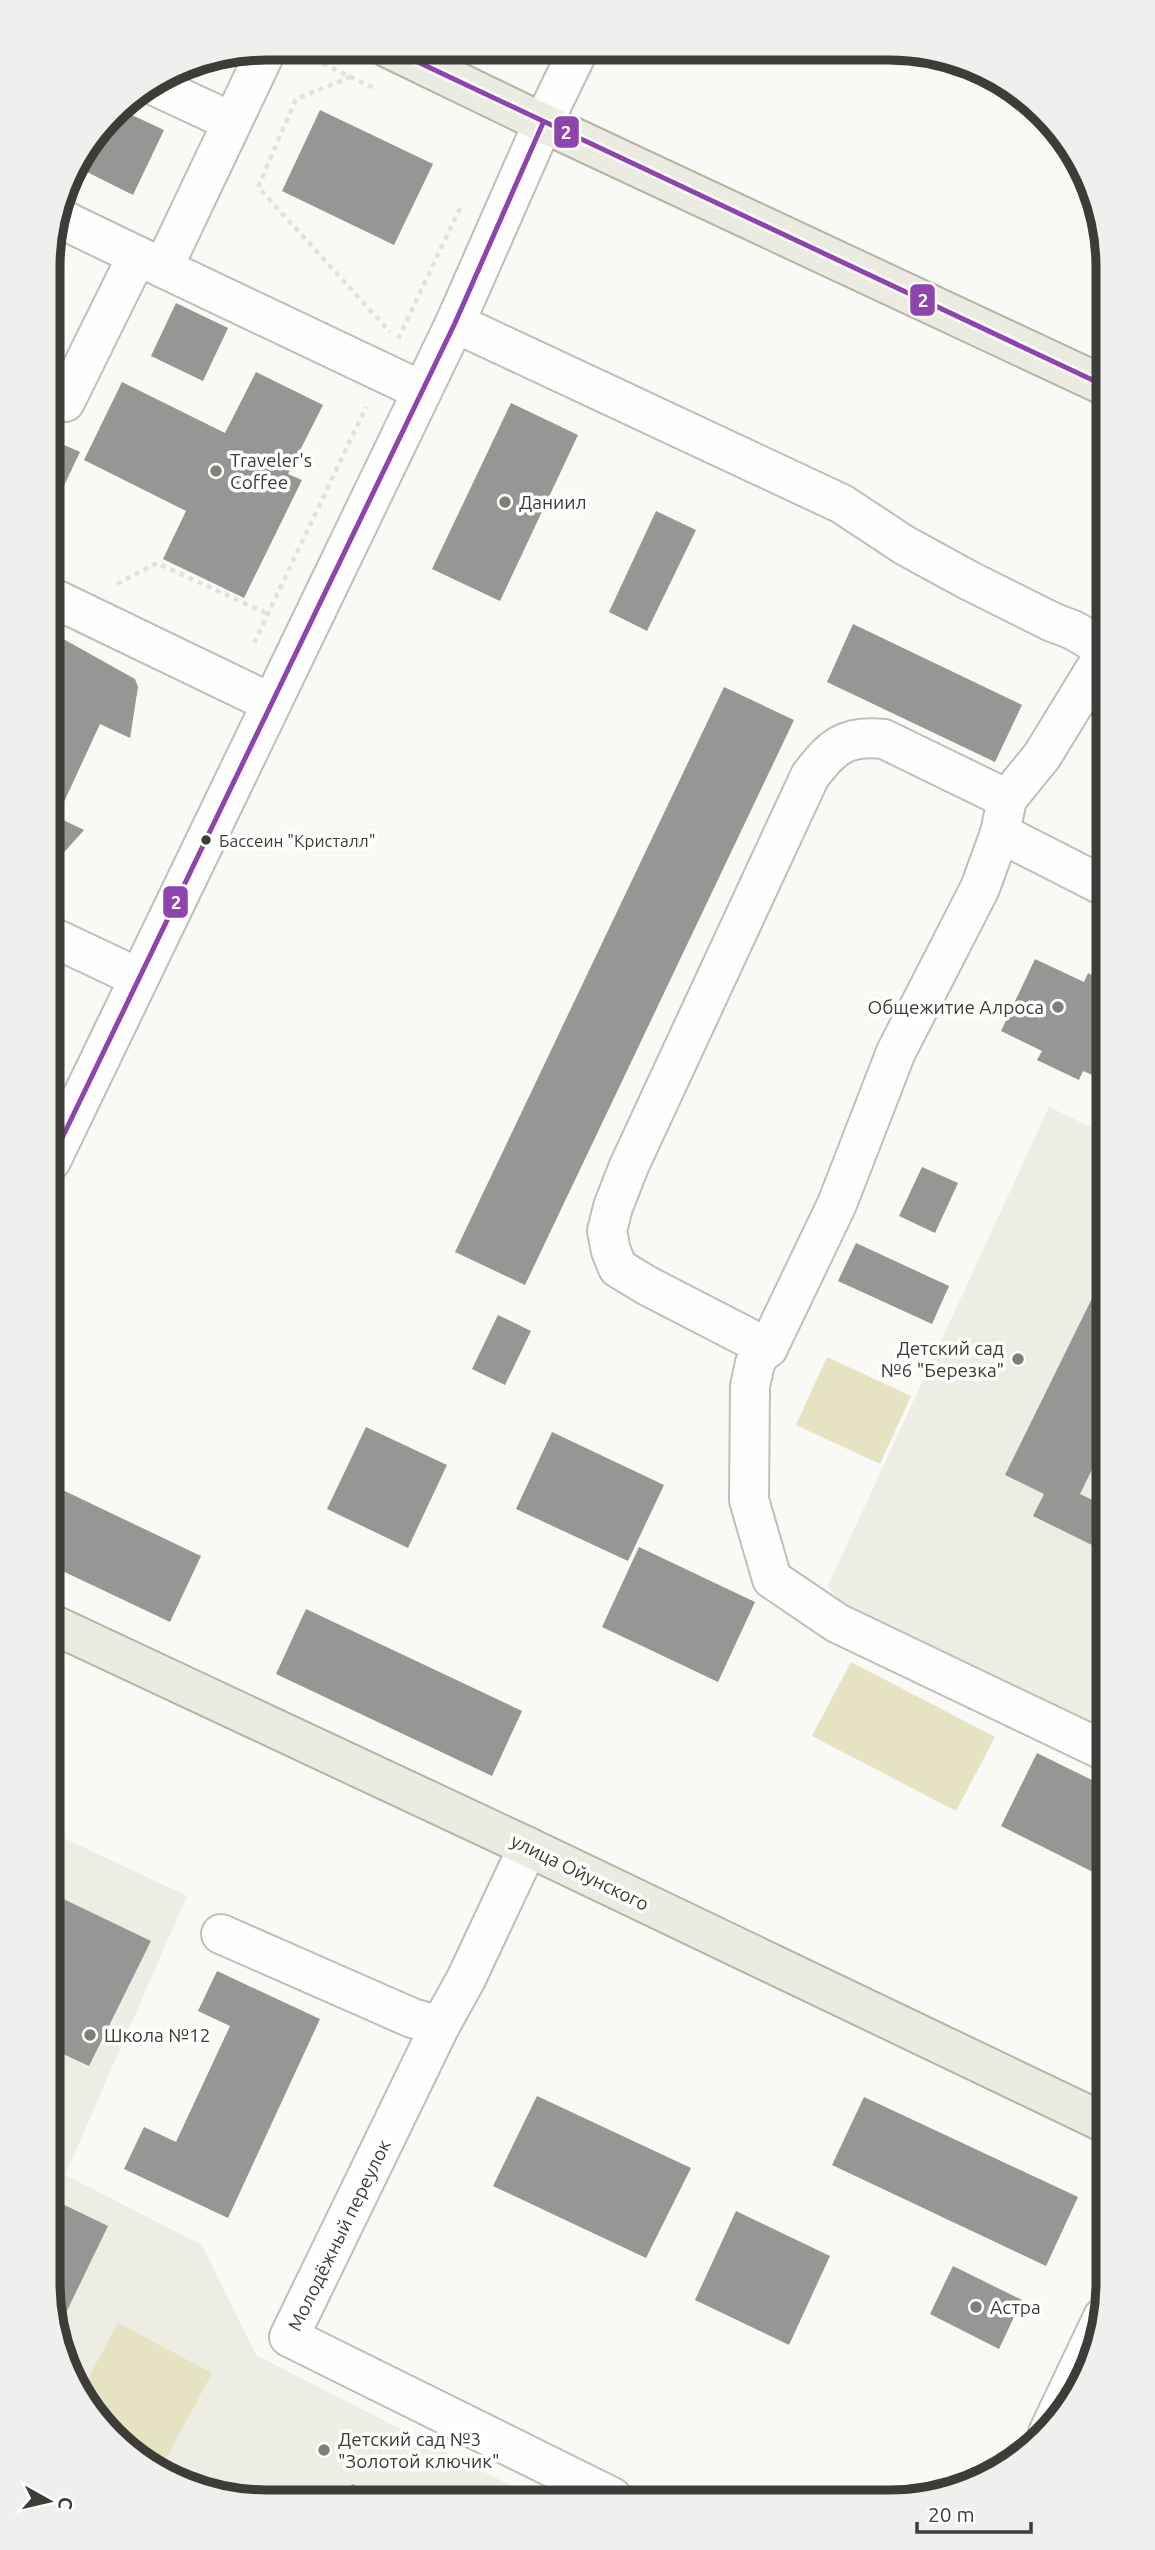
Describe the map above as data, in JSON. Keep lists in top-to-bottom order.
{
  "streets": {
    "main road": ["улица Ойунского"],
    "street": ["Молодёжный переулок"]
  },
  "crossings": [
    ["улица Ойунского", "Молодёжный переулок"]
  ],
  "places": [
    "Traveler's Coffee",
    "Даниил",
    "Бассеин \"Кристалл\"",
    "Общежитие Алроса",
    "Детский сад №6 \"Березка\"",
    "Школа №12",
    "Астра",
    "Детский сад №3 \"Золотой ключик\""
  ],
  "lines": ["transit line 2"],
  "scale_bar": "20 m",
  "north": "right"
}
